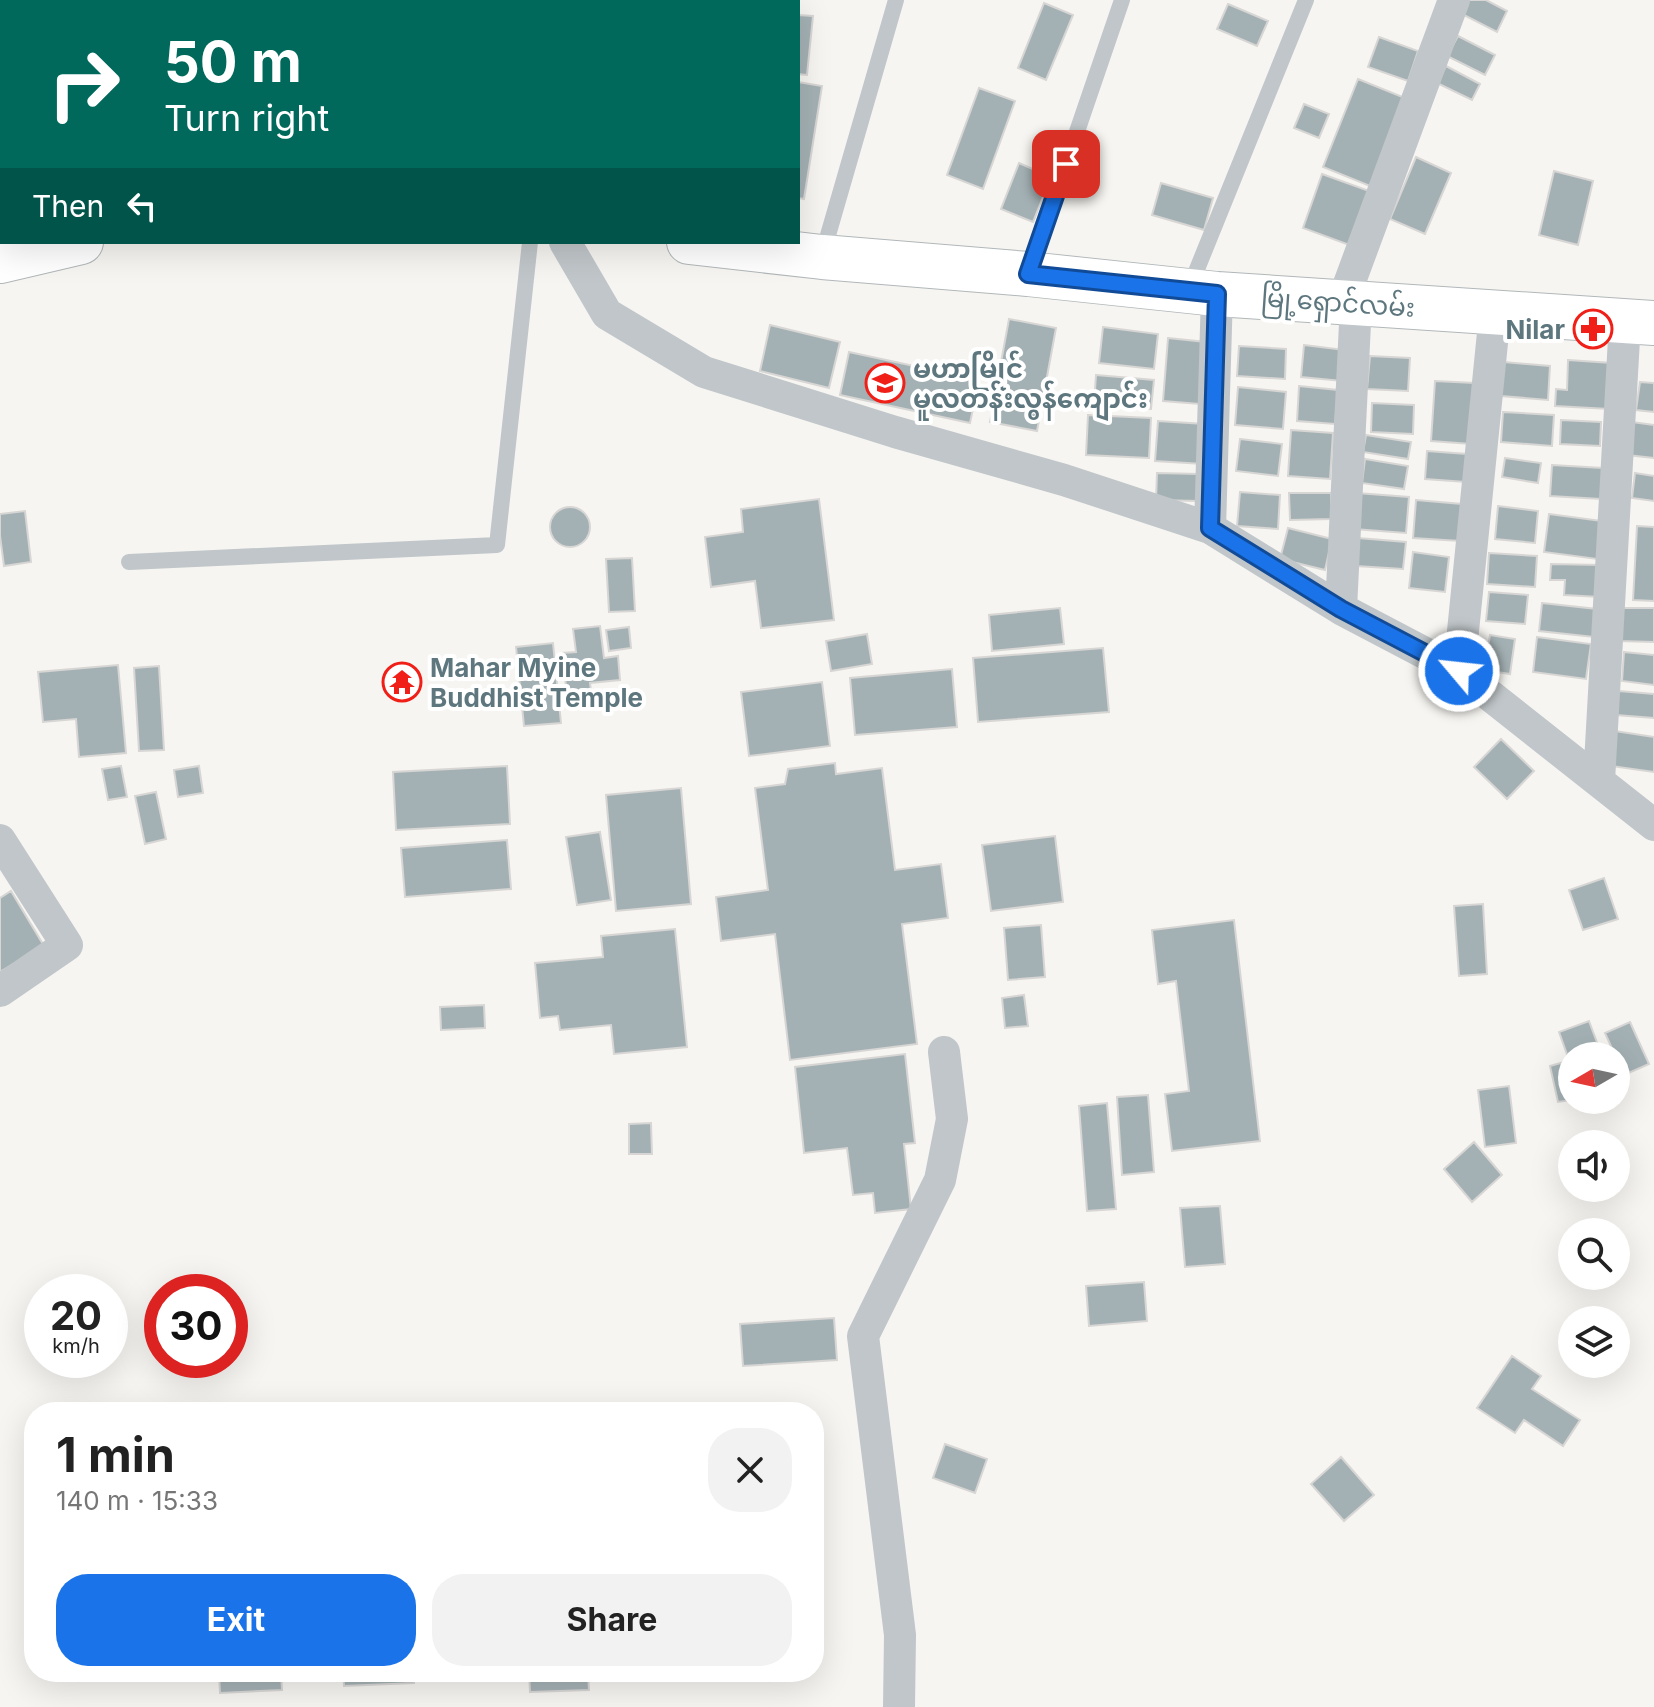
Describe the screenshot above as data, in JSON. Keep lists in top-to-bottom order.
{
  "streets": {
    "highway": ["မြို့ရှောင်လမ်း"]
  },
  "places": {
    "pharmacy": ["Nilar"],
    "school or university": ["မဟာမြိုင် မူလတန်းလွန်ကျောင်း"],
    "temple": ["Mahar Myine Buddhist Temple"]
  },
  "north": "left",
  "page": {
    "turn": ["50 m", "Turn right"],
    "then": "Then",
    "speed": "20 km/h",
    "limit": "30",
    "heading": ["1 min", "140 m · 15:33"],
    "buttons": ["Exit", "Share"]
  }
}
